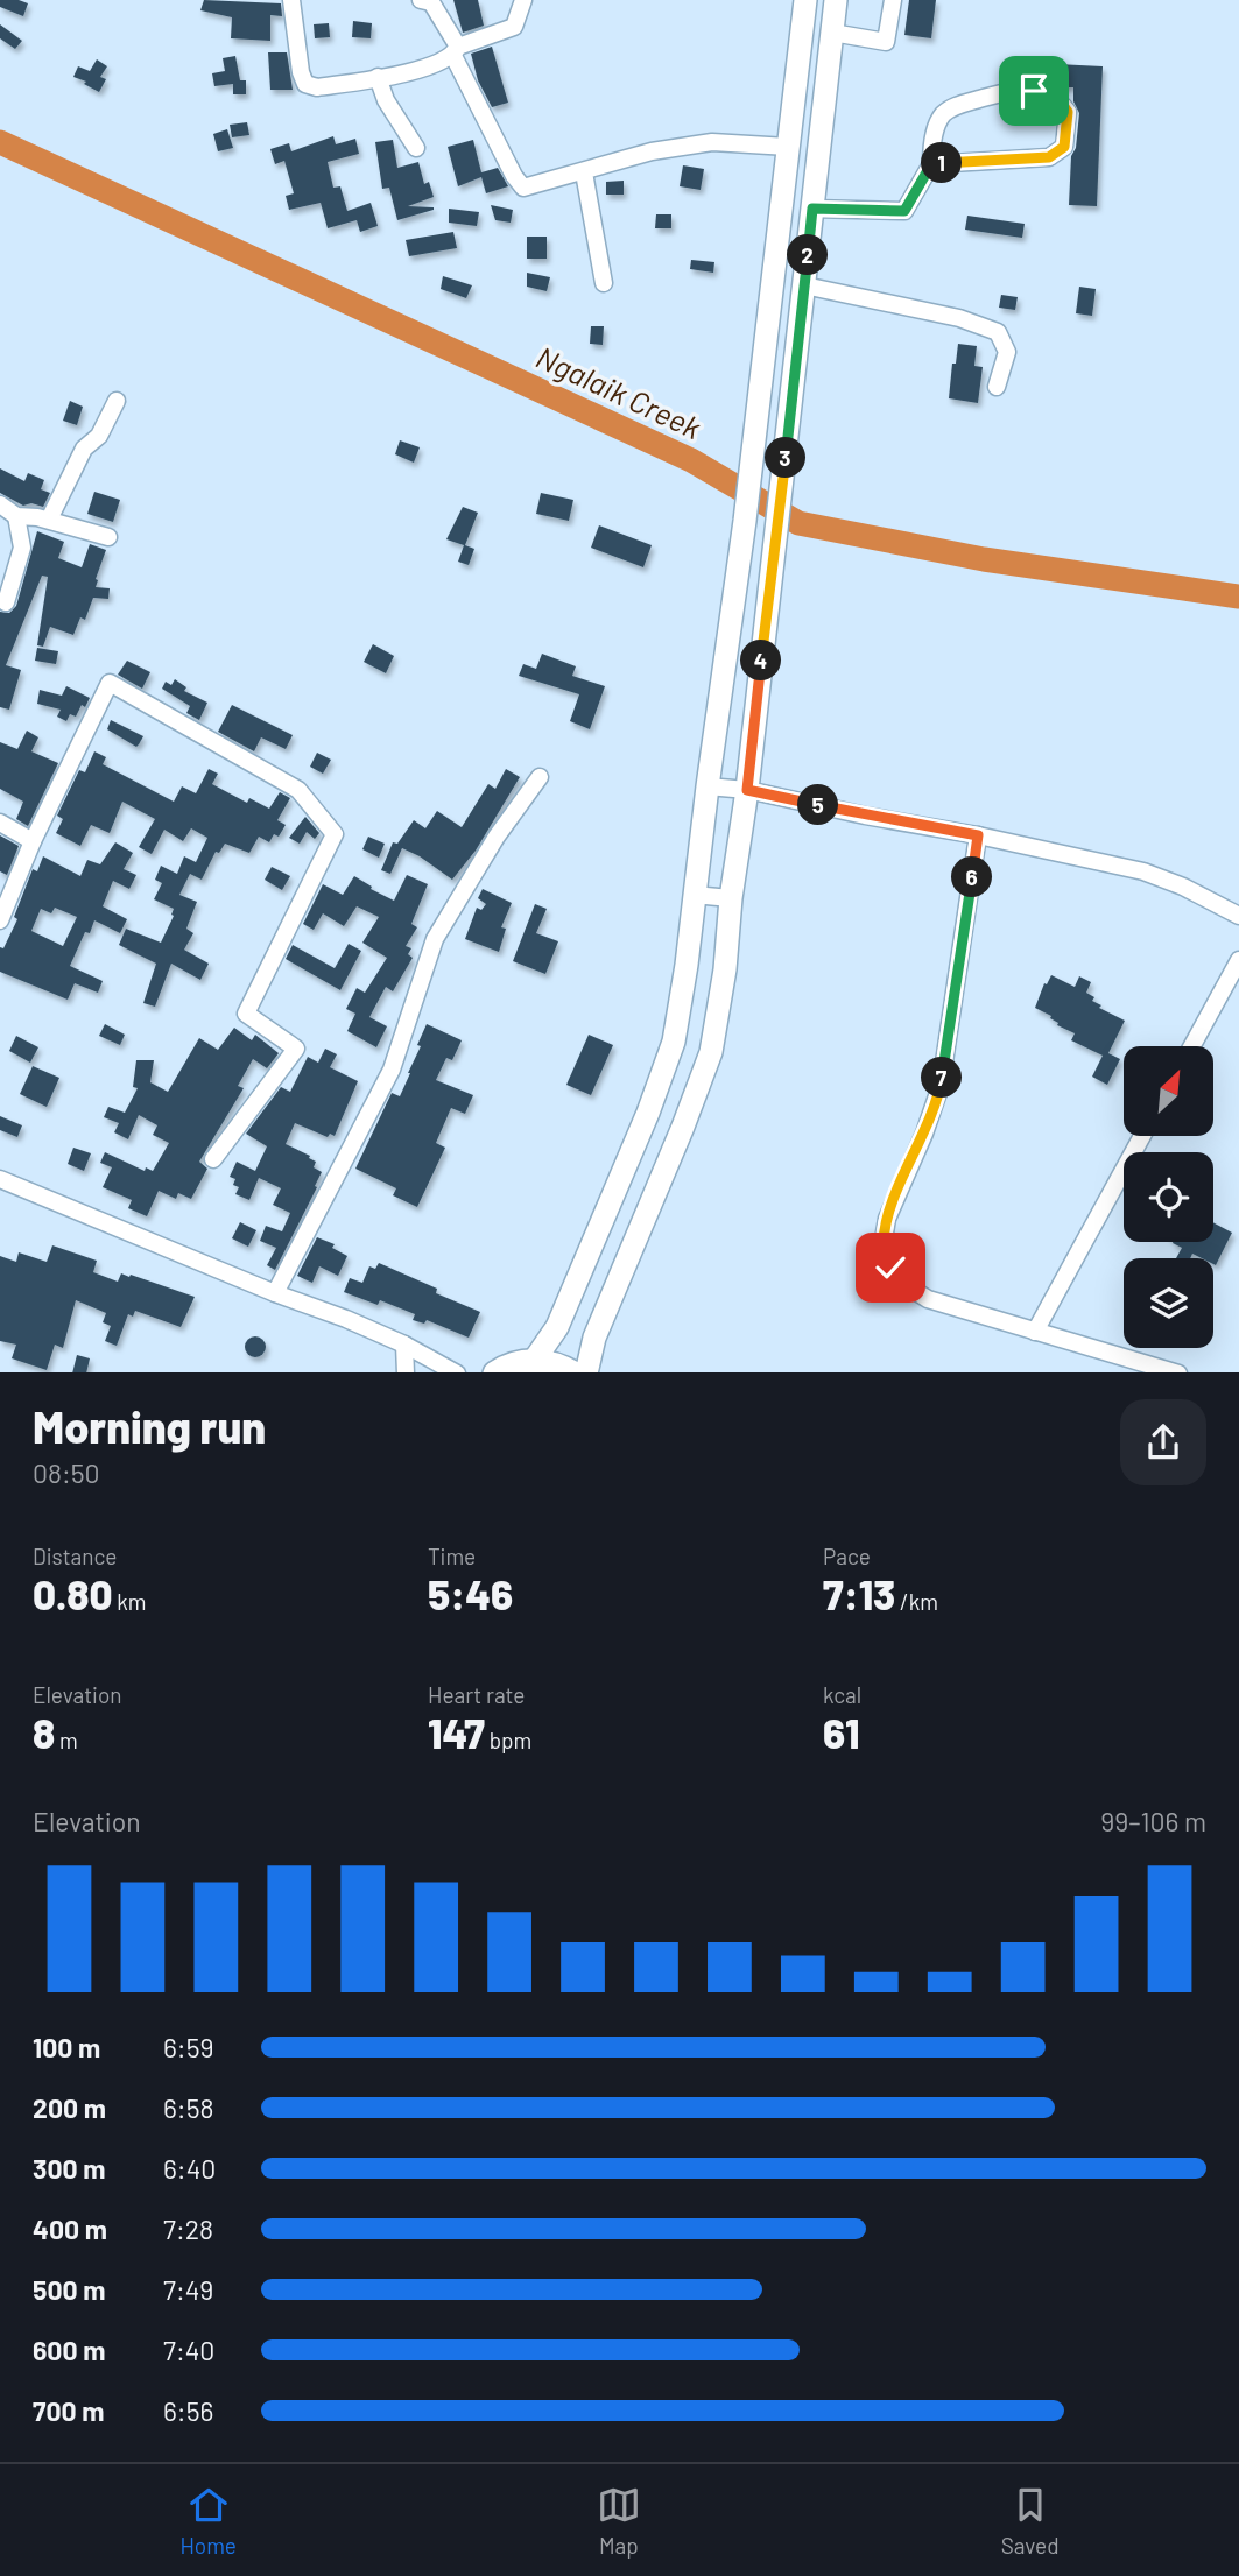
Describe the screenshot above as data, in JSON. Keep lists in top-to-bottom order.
{
  "water": ["Ngalaik Creek"],
  "north": "top right",
  "page": {
    "pins": [
      "1",
      "2",
      "3",
      "4",
      "5",
      "6",
      "7"
    ],
    "heading": ["Morning run", "08:50"],
    "stats": [
      ["Distance", "0.80 km"],
      ["Time", "5:46"],
      ["Pace", "7:13 /km"],
      ["Elevation", "8 m"],
      ["Heart rate", "147 bpm"],
      ["kcal", "61"]
    ],
    "chart": ["Elevation", "99–106 m"],
    "list": [
      {
        "name": "100 m",
        "note": "6:59"
      },
      {
        "name": "200 m",
        "note": "6:58"
      },
      {
        "name": "300 m",
        "note": "6:40"
      },
      {
        "name": "400 m",
        "note": "7:28"
      },
      {
        "name": "500 m",
        "note": "7:49"
      },
      {
        "name": "600 m",
        "note": "7:40"
      },
      {
        "name": "700 m",
        "note": "6:56"
      }
    ],
    "tabs": ["Home", "Map", "Saved"]
  }
}
